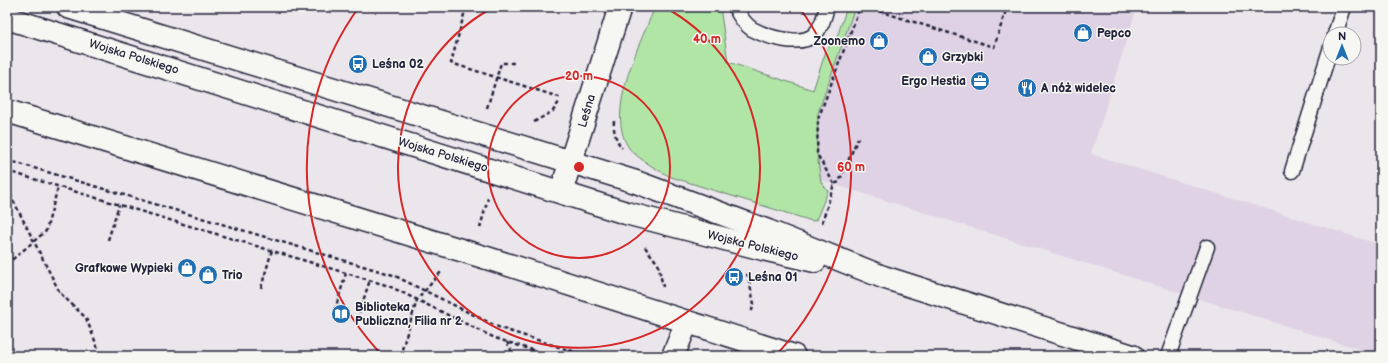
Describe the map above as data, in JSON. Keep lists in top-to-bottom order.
{
  "streets": {
    "main road": ["Wojska Polskiego", "Leśna"]
  },
  "crossings": [
    ["Wojska Polskiego", "Leśna"]
  ],
  "places": {
    "shop": [
      "Pepco",
      "Zoonemo",
      "Grzybki",
      "Grafkowe Wypieki",
      "Trio"
    ],
    "bus stop": ["Leśna 02", "Leśna 01"],
    "office": ["Ergo Hestia"],
    "restaurant": ["A nóż widelec"],
    "library": ["Biblioteka Publiczna, Filia nr 2"]
  },
  "north": "top",
  "rings": ["40 m", "20 m", "60 m"]
}
